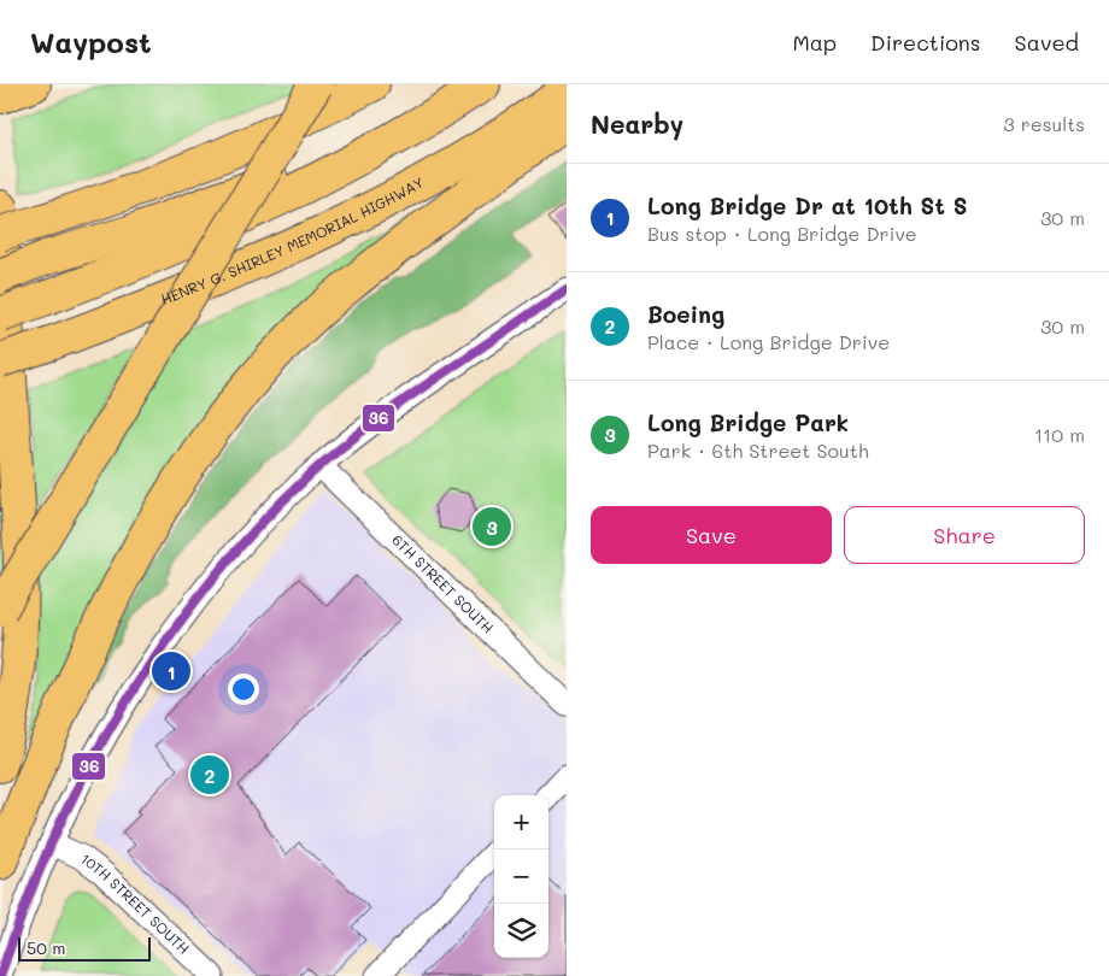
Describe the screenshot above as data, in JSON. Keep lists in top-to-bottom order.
{
  "streets": {
    "highway": ["HENRY G. SHIRLEY MEMORIAL HIGHWAY"],
    "street": ["6TH STREET SOUTH", "10TH STREET SOUTH"]
  },
  "lines": ["transit line 36"],
  "scale_bar": "50 m",
  "page": {
    "header": "Waypost",
    "nav": ["Map", "Directions", "Saved"],
    "heading": ["Nearby", "3 results"],
    "list": [
      {
        "mark": "1",
        "name": "Long Bridge Dr at 10th St S",
        "note": "Bus stop · Long Bridge Drive",
        "value": "30 m"
      },
      {
        "mark": "2",
        "name": "Boeing",
        "note": "Place · Long Bridge Drive",
        "value": "30 m"
      },
      {
        "mark": "3",
        "name": "Long Bridge Park",
        "note": "Park · 6th Street South",
        "value": "110 m"
      }
    ],
    "buttons": ["Save", "Share"],
    "pins": ["3", "1", "2"],
    "map_buttons": ["+", "−"],
    "scale": "50 m"
  }
}
